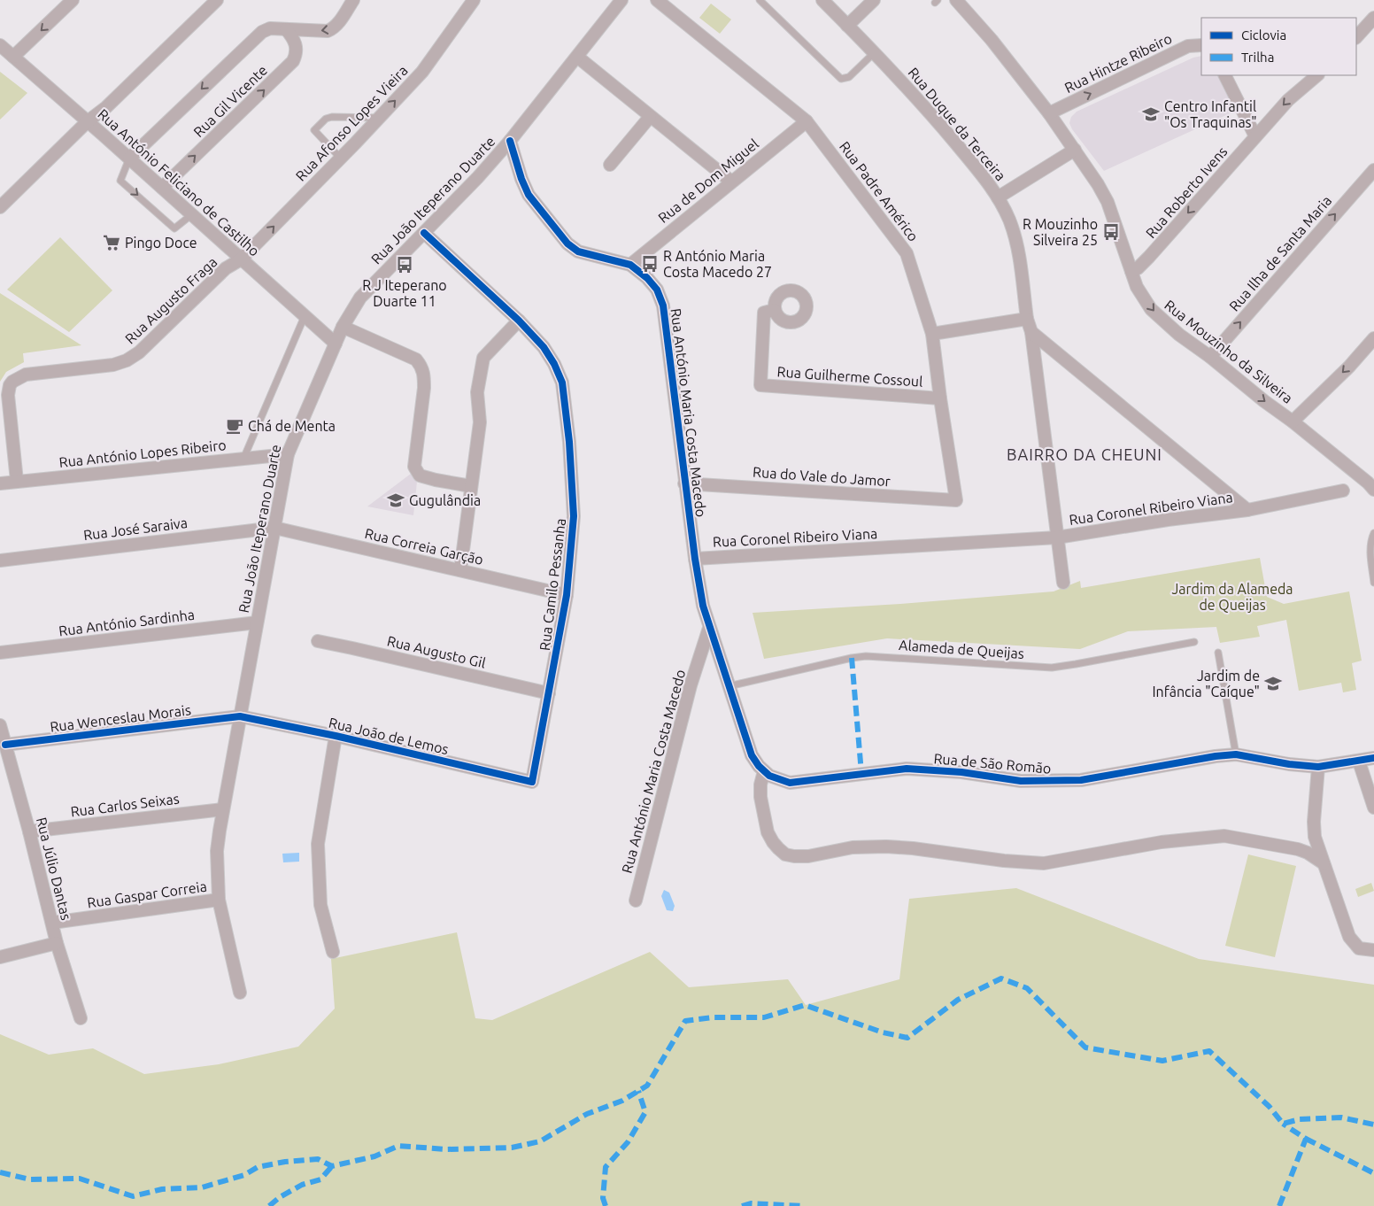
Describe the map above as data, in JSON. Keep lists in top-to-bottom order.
{
  "streets": {
    "street": [
      "Rua Hintze Ribeiro",
      "Rua Gil Vicente",
      "Rua Afonso Lopes Vieira",
      "Rua Duque da Terceira",
      "Rua de Dom Miguel",
      "Rua António Feliciano de Castilho",
      "Rua Padre Américo",
      "Rua Roberto Ivens",
      "Rua João Iteperano Duarte",
      "Rua Ilha de Santa Maria",
      "Rua Augusto Fraga",
      "Rua Mouzinho da Silveira",
      "Rua Guilherme Cossoul",
      "Rua António Maria Costa Macedo",
      "Rua António Lopes Ribeiro",
      "Rua do Vale do Jamor",
      "Rua Coronel Ribeiro Viana",
      "Rua José Saraiva",
      "Rua Correia Garção",
      "Rua Camilo Pessanha",
      "Rua António Sardinha",
      "Rua Augusto Gil",
      "Rua Wenceslau Morais",
      "Rua João de Lemos",
      "Rua de São Romão",
      "Rua Carlos Seixas",
      "Rua Júlio Dantas",
      "Rua Gaspar Correia"
    ],
    "lane": ["Alameda de Queijas"]
  },
  "crossings": [
    ["Rua Hintze Ribeiro", "Rua Mouzinho da Silveira"],
    ["Rua Gil Vicente", "Rua António Feliciano de Castilho"],
    ["Rua Afonso Lopes Vieira", "Rua António Feliciano de Castilho"],
    ["Rua Afonso Lopes Vieira", "Rua Augusto Fraga"],
    ["Rua de Dom Miguel", "Rua Padre Américo"],
    ["Rua de Dom Miguel", "Rua António Maria Costa Macedo"],
    ["Rua António Feliciano de Castilho", "Rua João Iteperano Duarte"],
    ["Rua António Feliciano de Castilho", "Rua Augusto Fraga"],
    ["Rua Padre Américo", "Rua Guilherme Cossoul"],
    ["Rua Padre Américo", "Rua do Vale do Jamor"],
    ["Rua Roberto Ivens", "Rua Mouzinho da Silveira"],
    ["Rua João Iteperano Duarte", "Rua António Maria Costa Macedo"],
    ["Rua João Iteperano Duarte", "Rua António Lopes Ribeiro"],
    ["Rua João Iteperano Duarte", "Rua José Saraiva"],
    ["Rua João Iteperano Duarte", "Rua Correia Garção"],
    ["Rua João Iteperano Duarte", "Rua Camilo Pessanha"],
    ["Rua João Iteperano Duarte", "Rua António Sardinha"],
    ["Rua João Iteperano Duarte", "Rua Wenceslau Morais"],
    ["Rua João Iteperano Duarte", "Rua João de Lemos"],
    ["Rua João Iteperano Duarte", "Rua Carlos Seixas"],
    ["Rua João Iteperano Duarte", "Rua Gaspar Correia"],
    ["Rua Ilha de Santa Maria", "Rua Mouzinho da Silveira"],
    ["Rua Augusto Fraga", "Rua António Lopes Ribeiro"],
    ["Rua António Maria Costa Macedo", "Rua do Vale do Jamor"],
    ["Rua António Maria Costa Macedo", "Rua Coronel Ribeiro Viana"],
    ["Rua António Maria Costa Macedo", "Rua de São Romão"],
    ["Rua José Saraiva", "Rua Correia Garção"],
    ["Rua Correia Garção", "Rua Camilo Pessanha"],
    ["Rua Camilo Pessanha", "Rua Augusto Gil"],
    ["Rua Camilo Pessanha", "Rua João de Lemos"],
    ["Alameda de Queijas", "Rua de São Romão"],
    ["Rua Wenceslau Morais", "Rua João de Lemos"],
    ["Rua Wenceslau Morais", "Rua Júlio Dantas"],
    ["Rua Carlos Seixas", "Rua Júlio Dantas"],
    ["Rua Júlio Dantas", "Rua Gaspar Correia"]
  ],
  "one_way": [
    "Rua Hintze Ribeiro",
    "Rua Afonso Lopes Vieira",
    "Rua Roberto Ivens",
    "Rua Ilha de Santa Maria"
  ],
  "districts": ["BAIRRO DA CHEUNI"],
  "parks": ["Jardim da Alameda de Queijas"],
  "places": {
    "school or university": ["Centro Infantil \"Os Traquinas\"", "Gugulândia", "Jardim de Infância \"Caíque\""],
    "bus stop": ["R Mouzinho Silveira 25", "R António Maria Costa Macedo 27", "R J Iteperano Duarte 11"],
    "supermarket": ["Pingo Doce"],
    "cafe": ["Chá de Menta"]
  },
  "legend": ["Ciclovia", "Trilha"]
}
